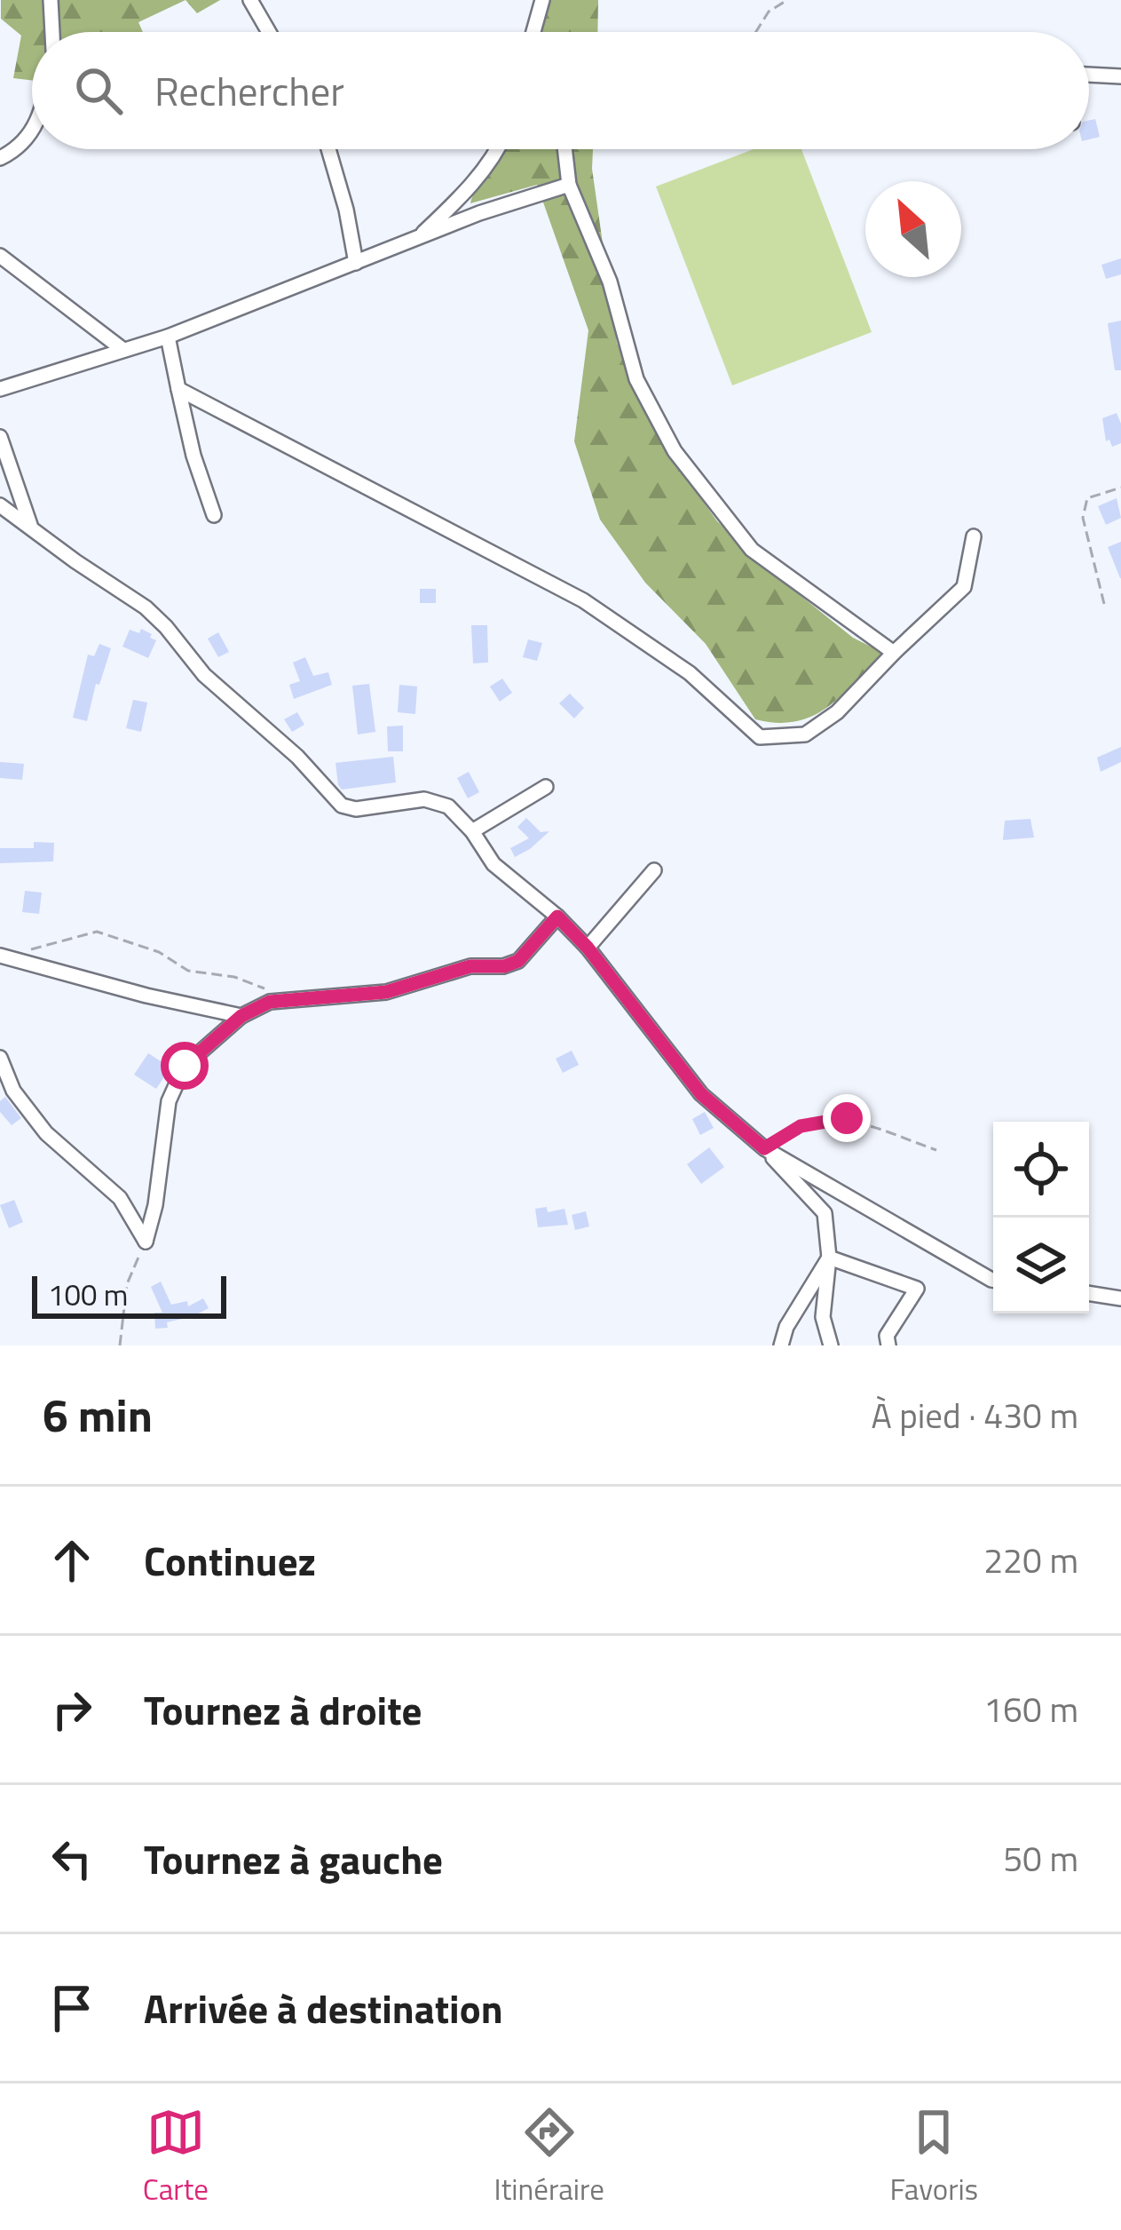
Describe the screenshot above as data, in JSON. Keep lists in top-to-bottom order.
{
  "scale_bar": "100 m",
  "north": "top left",
  "page": {
    "search": "Rechercher",
    "scale": "100 m",
    "heading": ["6 min", "À pied · 430 m"],
    "list": [
      ["Continuez", "220 m"],
      ["Tournez à droite", "160 m"],
      ["Tournez à gauche", "50 m"],
      "Arrivée à destination"
    ],
    "nav": ["Carte", "Itinéraire", "Favoris"]
  }
}
